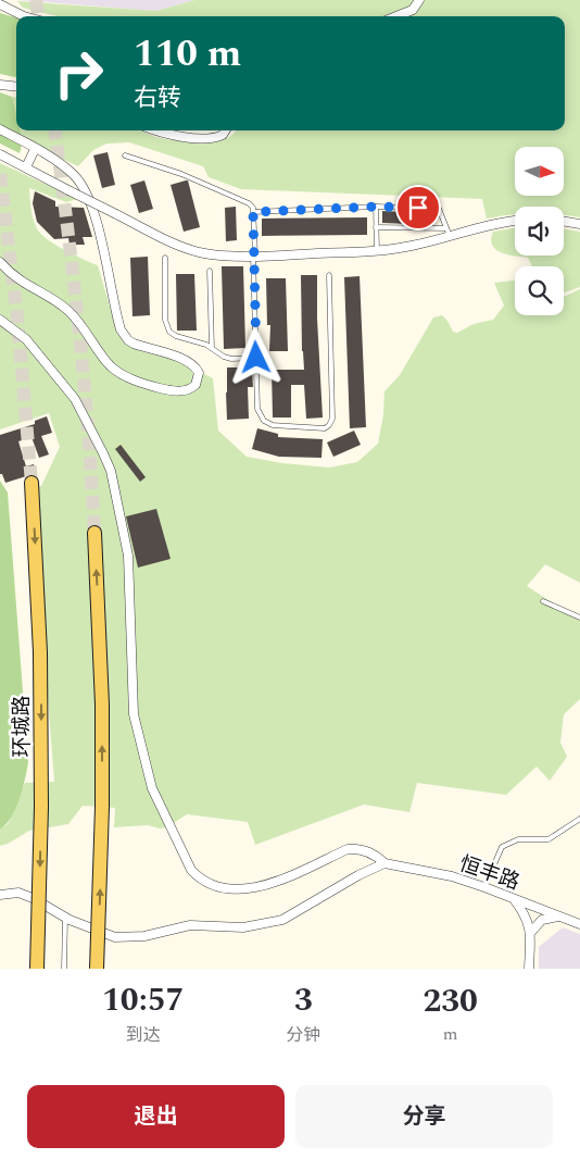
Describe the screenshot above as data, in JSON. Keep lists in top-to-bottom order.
{
  "streets": {
    "main road": ["环城路"],
    "street": ["恒丰路"]
  },
  "north": "right",
  "page": {
    "turn": ["110 m", "右转"],
    "eta": [
      "10:57",
      "到达",
      "3",
      "分钟",
      "230",
      "m"
    ],
    "buttons": ["退出", "分享"]
  }
}
